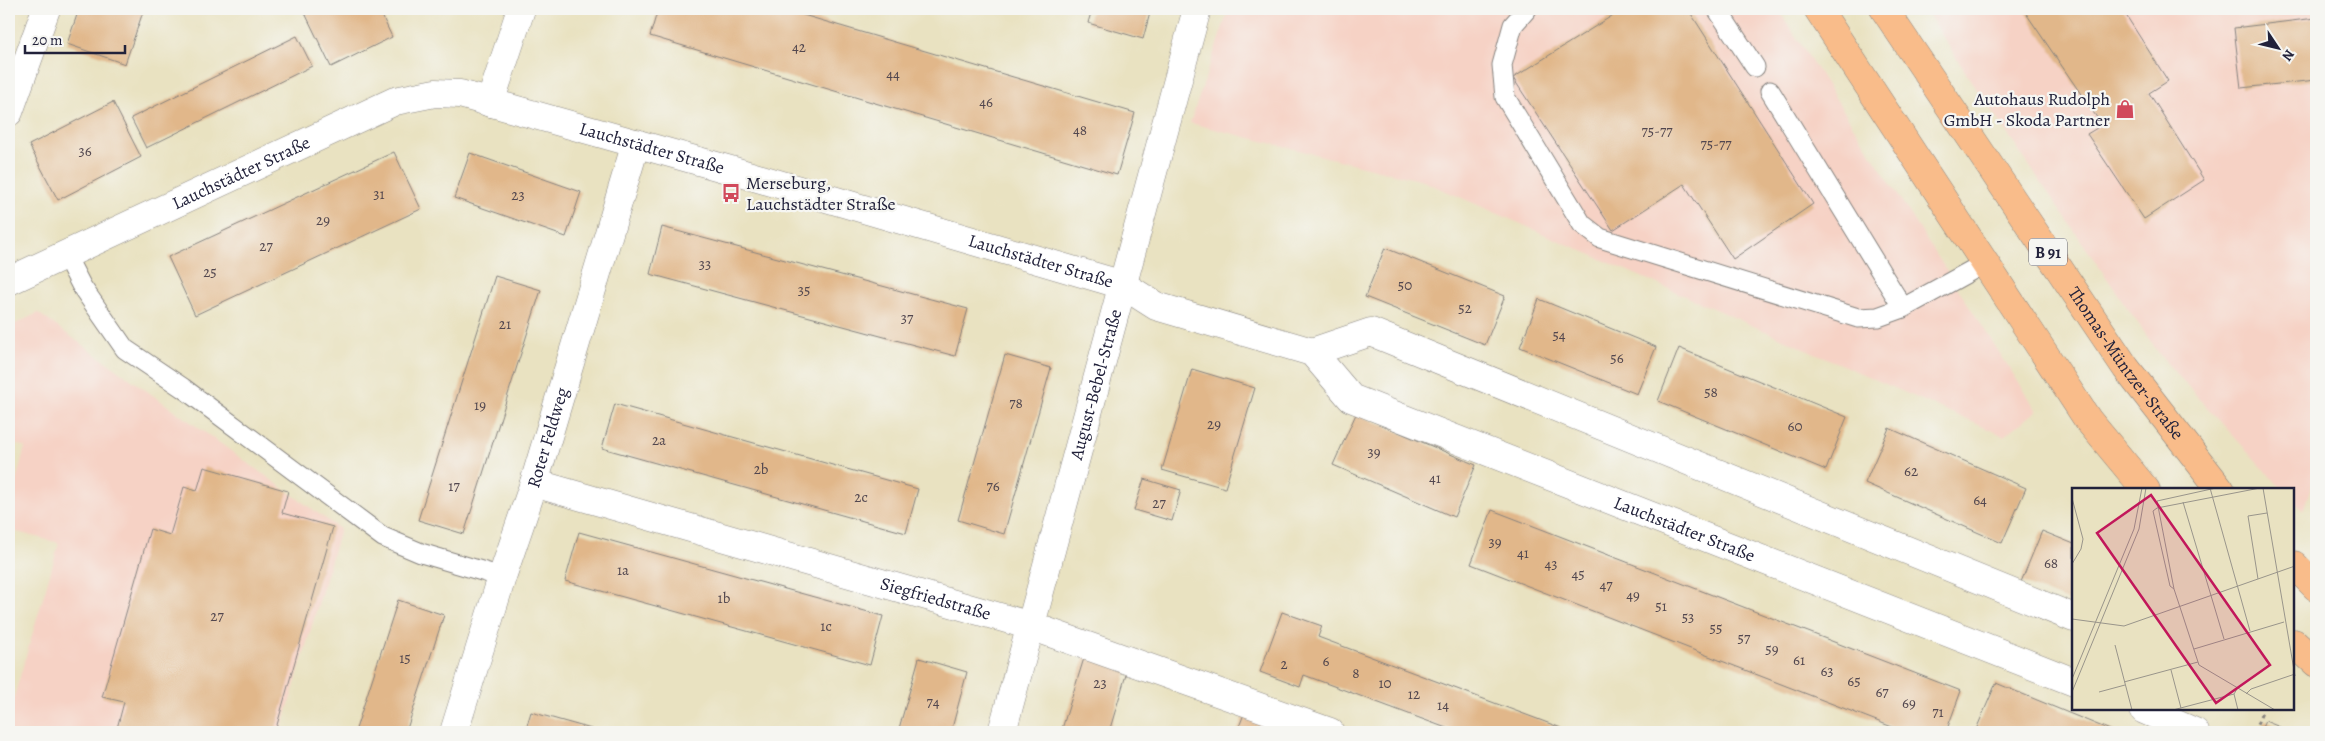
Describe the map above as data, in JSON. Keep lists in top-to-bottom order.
{
  "streets": {
    "main road": ["B 91", "Thomas-Müntzer-Straße"],
    "street": [
      "Lauchstädter Straße",
      "August-Bebel-Straße",
      "Roter Feldweg",
      "Siegfriedstraße"
    ]
  },
  "crossings": [
    ["Lauchstädter Straße", "August-Bebel-Straße"],
    ["Lauchstädter Straße", "Roter Feldweg"],
    ["August-Bebel-Straße", "Siegfriedstraße"],
    ["Roter Feldweg", "Siegfriedstraße"]
  ],
  "places": {
    "shop": ["Autohaus Rudolph GmbH - Skoda Partner"],
    "bus stop": ["Merseburg, Lauchstädter Straße"]
  },
  "house_numbers": [
    "42",
    "44",
    "46",
    "48",
    "75-77",
    "75-77",
    "36",
    "31",
    "23",
    "29",
    "27",
    "33",
    "25",
    "50",
    "35",
    "52",
    "37",
    "21",
    "54",
    "56",
    "58",
    "78",
    "19",
    "29",
    "60",
    "2a",
    "39",
    "2b",
    "62",
    "41",
    "17",
    "76",
    "2c",
    "64",
    "27",
    "39",
    "41",
    "68",
    "43",
    "1a",
    "45",
    "47",
    "49",
    "1b",
    "51",
    "27",
    "53",
    "1c",
    "55",
    "57",
    "59",
    "15",
    "61",
    "6",
    "2",
    "63",
    "8",
    "65",
    "23",
    "10",
    "67",
    "12",
    "74",
    "69",
    "14",
    "71"
  ],
  "scale_bar": "20 m",
  "north": "bottom right"
}
